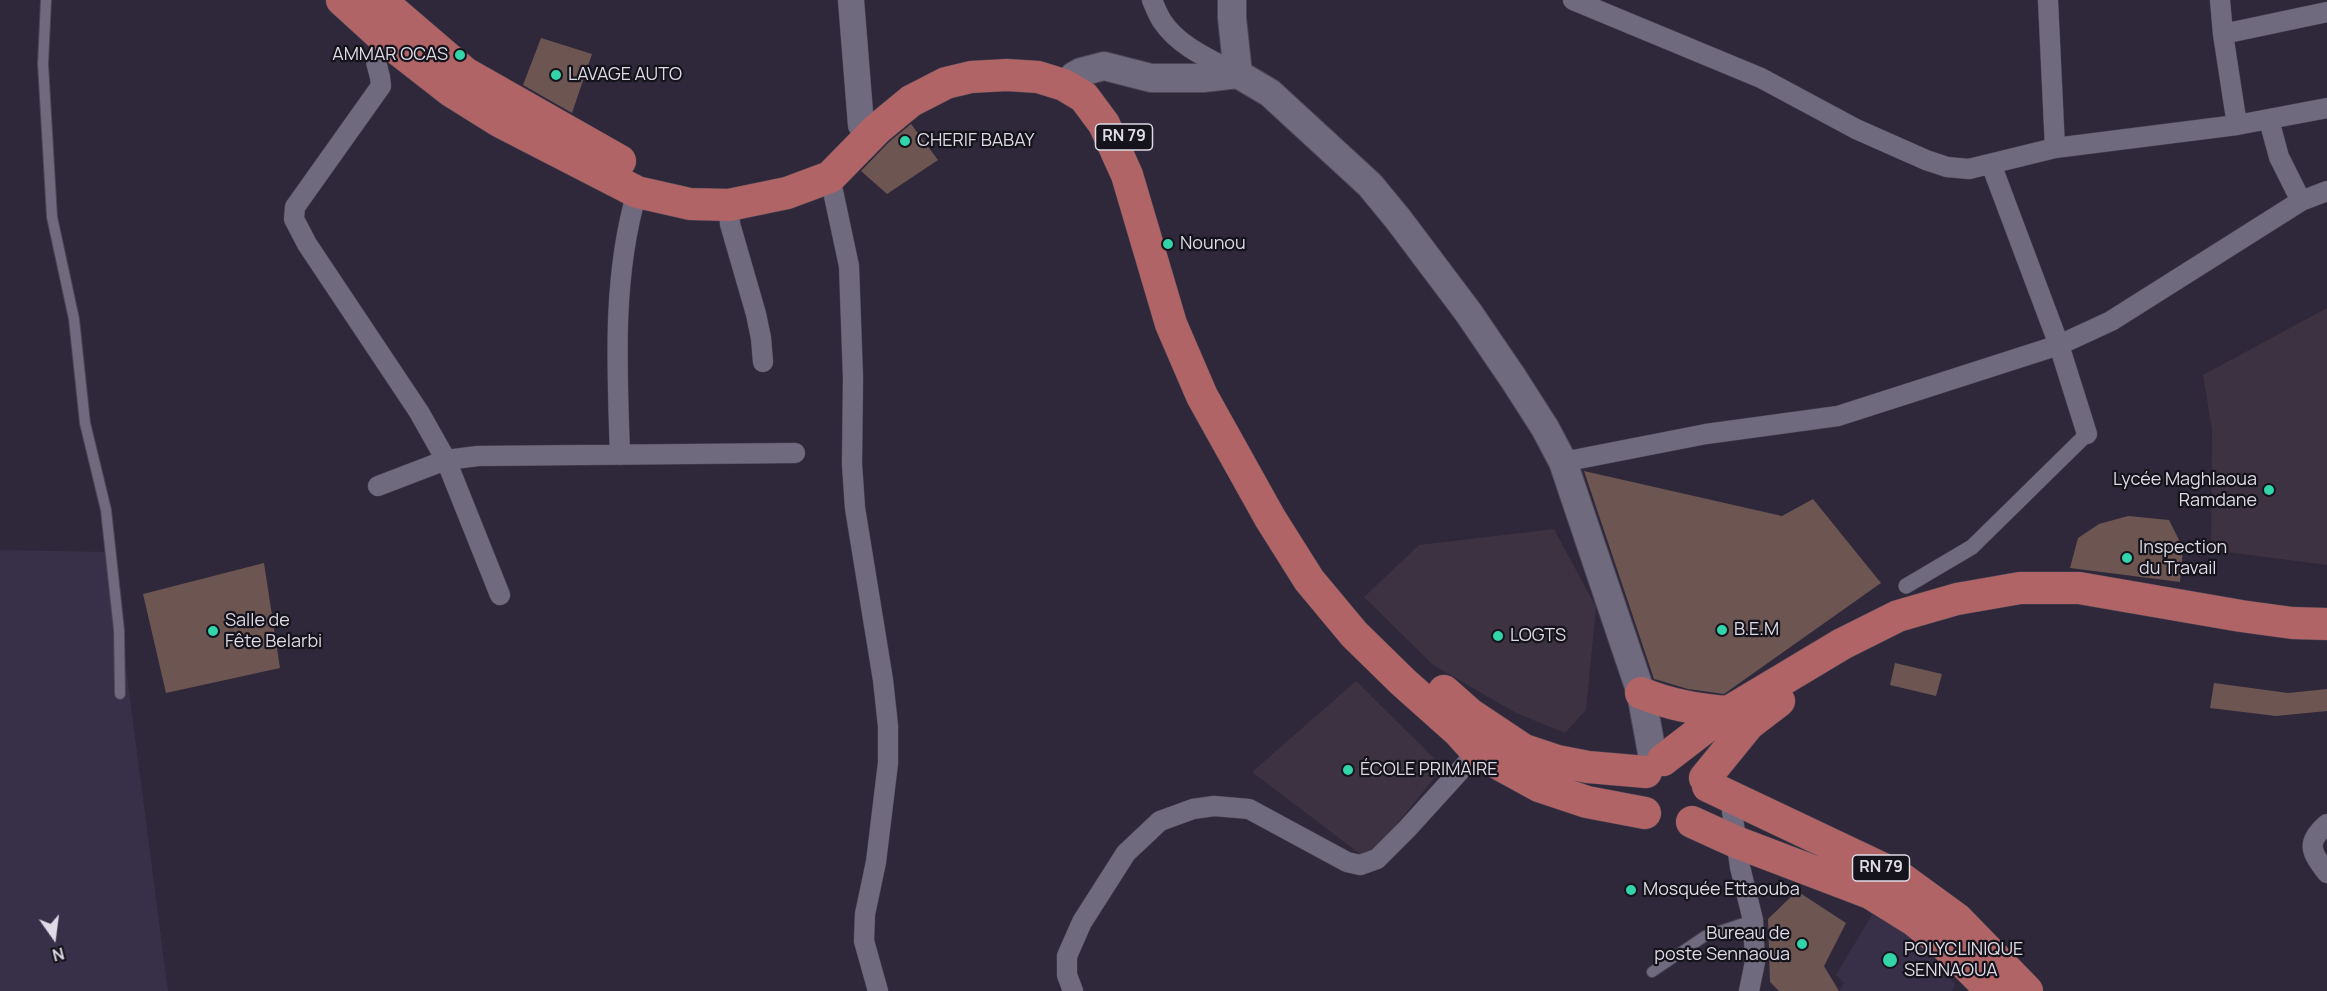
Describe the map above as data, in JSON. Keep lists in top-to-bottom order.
{
  "streets": {
    "main road": ["RN 79"]
  },
  "places": [
    "AMMAR OCAS",
    "LAVAGE AUTO",
    "CHERIF BABAY",
    "Nounou",
    "Lycée Maghlaoua Ramdane",
    "Inspection du Travail",
    "B.E.M",
    "Salle de Fête Belarbi",
    "LOGTS",
    "ÉCOLE PRIMAIRE",
    "Mosquée Ettaouba",
    "Bureau de poste Sennaoua",
    "POLYCLINIQUE SENNAOUA"
  ],
  "north": "bottom"
}
